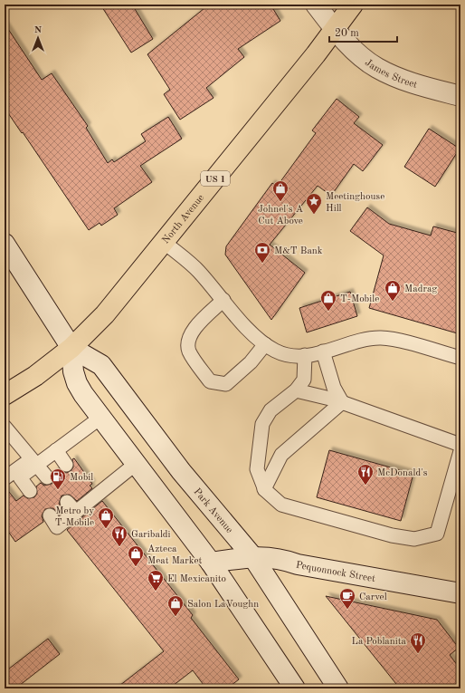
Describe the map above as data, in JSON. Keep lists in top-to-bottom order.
{
  "streets": {
    "main road": [
      "James Street",
      "US 1",
      "North Avenue",
      "Park Avenue",
      "Pequonnock Street"
    ]
  },
  "crossings": [
    ["James Street", "North Avenue"],
    ["North Avenue", "Park Avenue"],
    ["Park Avenue", "Pequonnock Street"]
  ],
  "places": {
    "shop": [
      "Johnel's A Cut Above",
      "Madrag",
      "T-Mobile",
      "Metro by T-Mobile",
      "Azteca Meat Market",
      "Salon LaVoughn"
    ],
    "place": ["Meetinghouse Hill"],
    "bank": ["M&T Bank"],
    "restaurant": ["McDonald's", "Garibaldi", "La Poblanita"],
    "fuel station": ["Mobil"],
    "supermarket": ["El Mexicanito"],
    "cafe": ["Carvel"]
  },
  "scale_bar": "20 m",
  "north": "top"
}
